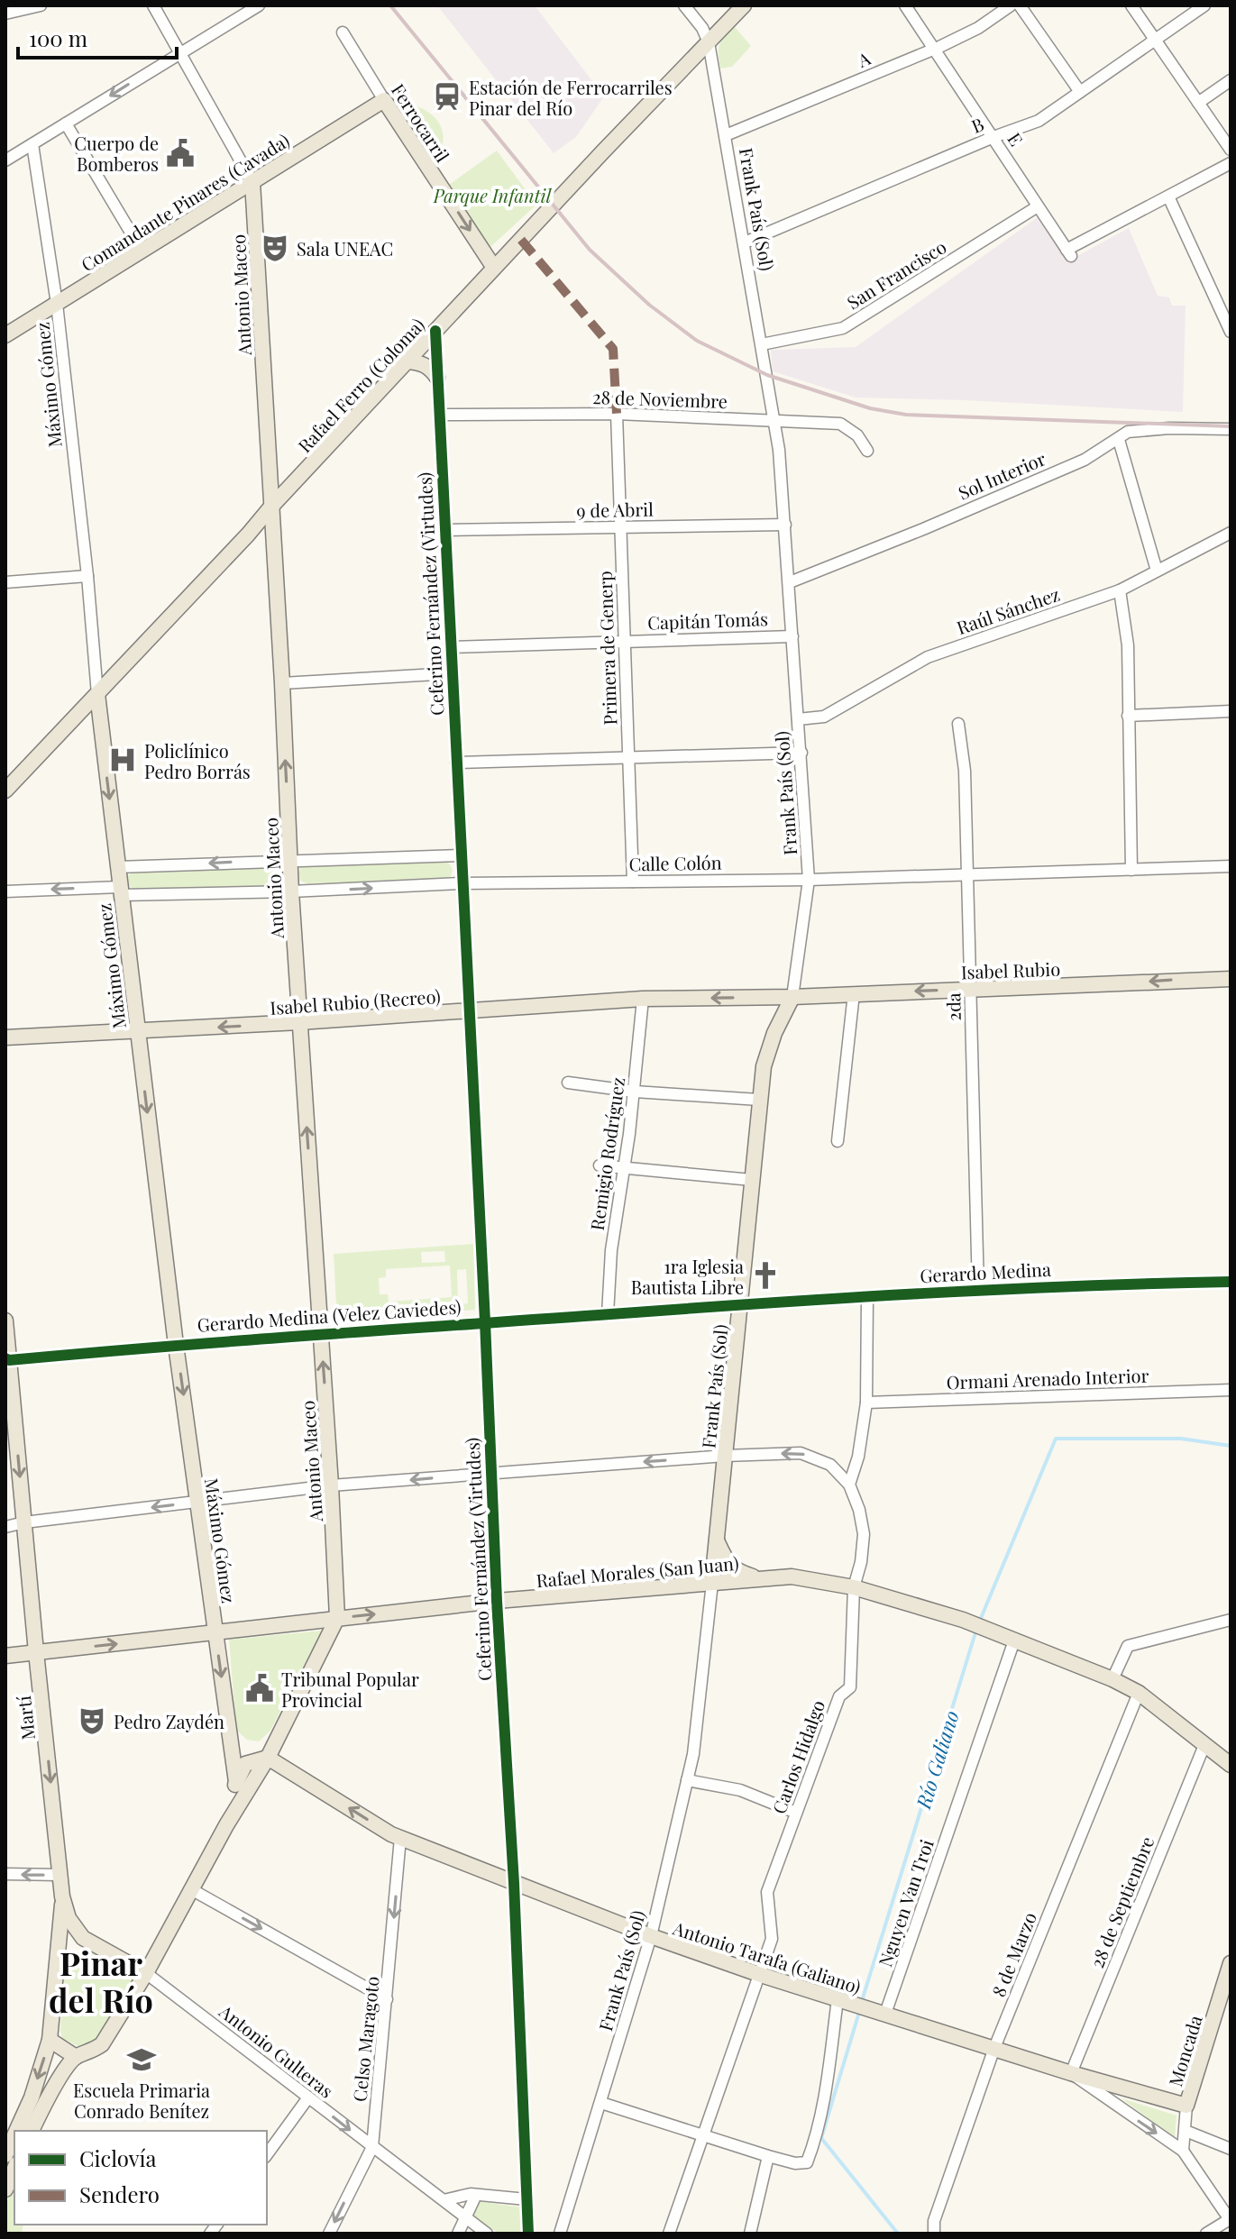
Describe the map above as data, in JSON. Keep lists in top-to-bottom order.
{
  "streets": {
    "main road": [
      "Ferrocarril",
      "Comandante Pinares (Cavada)",
      "Frank País (Sol)",
      "Antonio Maceo",
      "Máximo Gómez",
      "Rafael Ferro (Coloma)",
      "Isabel Rubio",
      "Isabel Rubio (Recreo)",
      "Rafael Morales (San Juan)",
      "Martí",
      "Antonio Tarafa (Galiano)",
      "Antonio Gulteras",
      "Moncada"
    ],
    "street": [
      "A",
      "B",
      "E",
      "San Francisco",
      "28 de Noviembre",
      "Sol Interior",
      "9 de Abril",
      "Ceferino Fernández (Virtudes)",
      "Raúl Sánchez",
      "Capitán Tomás",
      "Primera de Generp",
      "Calle Colón",
      "2da",
      "Remigio Rodríguez",
      "Gerardo Medina",
      "Gerardo Medina (Velez Caviedes)",
      "Ormani Arenado Interior",
      "Carlos Hidalgo",
      "28 de Septiembre",
      "Nguyen Van Troi",
      "8 de Marzo",
      "Celso Maragoto"
    ]
  },
  "crossings": [
    ["A", "E"],
    ["A", "Frank País (Sol)"],
    ["Ferrocarril", "Comandante Pinares (Cavada)"],
    ["Ferrocarril", "Rafael Ferro (Coloma)"],
    ["B", "E"],
    ["B", "Frank País (Sol)"],
    ["E", "San Francisco"],
    ["Comandante Pinares (Cavada)", "Antonio Maceo"],
    ["Comandante Pinares (Cavada)", "Máximo Gómez"],
    ["Frank País (Sol)", "San Francisco"],
    ["Frank País (Sol)", "Rafael Ferro (Coloma)"],
    ["Frank País (Sol)", "28 de Noviembre"],
    ["Frank País (Sol)", "Sol Interior"],
    ["Frank País (Sol)", "9 de Abril"],
    ["Frank País (Sol)", "Raúl Sánchez"],
    ["Frank País (Sol)", "Capitán Tomás"],
    ["Frank País (Sol)", "Calle Colón"],
    ["Frank País (Sol)", "Isabel Rubio"],
    ["Frank País (Sol)", "Isabel Rubio (Recreo)"],
    ["Frank País (Sol)", "Gerardo Medina"],
    ["Frank País (Sol)", "Gerardo Medina (Velez Caviedes)"],
    ["Frank País (Sol)", "Rafael Morales (San Juan)"],
    ["Frank País (Sol)", "Carlos Hidalgo"],
    ["Frank País (Sol)", "Antonio Tarafa (Galiano)"],
    ["Antonio Maceo", "Máximo Gómez"],
    ["Antonio Maceo", "Rafael Ferro (Coloma)"],
    ["Antonio Maceo", "Calle Colón"],
    ["Antonio Maceo", "Isabel Rubio (Recreo)"],
    ["Antonio Maceo", "Gerardo Medina (Velez Caviedes)"],
    ["Antonio Maceo", "Rafael Morales (San Juan)"],
    ["Antonio Maceo", "Antonio Tarafa (Galiano)"],
    ["Antonio Maceo", "Antonio Gulteras"],
    ["Máximo Gómez", "Rafael Ferro (Coloma)"],
    ["Máximo Gómez", "Calle Colón"],
    ["Máximo Gómez", "Isabel Rubio (Recreo)"],
    ["Máximo Gómez", "Gerardo Medina (Velez Caviedes)"],
    ["Máximo Gómez", "Rafael Morales (San Juan)"],
    ["Rafael Ferro (Coloma)", "Ceferino Fernández (Virtudes)"],
    ["28 de Noviembre", "Ceferino Fernández (Virtudes)"],
    ["28 de Noviembre", "Primera de Generp"],
    ["9 de Abril", "Ceferino Fernández (Virtudes)"],
    ["9 de Abril", "Primera de Generp"],
    ["Ceferino Fernández (Virtudes)", "Capitán Tomás"],
    ["Ceferino Fernández (Virtudes)", "Calle Colón"],
    ["Ceferino Fernández (Virtudes)", "Isabel Rubio (Recreo)"],
    ["Ceferino Fernández (Virtudes)", "Gerardo Medina (Velez Caviedes)"],
    ["Ceferino Fernández (Virtudes)", "Rafael Morales (San Juan)"],
    ["Ceferino Fernández (Virtudes)", "Antonio Tarafa (Galiano)"],
    ["Capitán Tomás", "Primera de Generp"],
    ["Primera de Generp", "Calle Colón"],
    ["Calle Colón", "2da"],
    ["Isabel Rubio", "Isabel Rubio (Recreo)"],
    ["Isabel Rubio", "2da"],
    ["Isabel Rubio (Recreo)", "Remigio Rodríguez"],
    ["2da", "Gerardo Medina"],
    ["Remigio Rodríguez", "Gerardo Medina (Velez Caviedes)"],
    ["Gerardo Medina", "Gerardo Medina (Velez Caviedes)"],
    ["Gerardo Medina (Velez Caviedes)", "Martí"],
    ["Rafael Morales (San Juan)", "Martí"],
    ["Rafael Morales (San Juan)", "Carlos Hidalgo"],
    ["Rafael Morales (San Juan)", "28 de Septiembre"],
    ["Rafael Morales (San Juan)", "Nguyen Van Troi"],
    ["Rafael Morales (San Juan)", "8 de Marzo"],
    ["Carlos Hidalgo", "Antonio Tarafa (Galiano)"],
    ["28 de Septiembre", "Antonio Tarafa (Galiano)"],
    ["Nguyen Van Troi", "Antonio Tarafa (Galiano)"],
    ["8 de Marzo", "Antonio Tarafa (Galiano)"],
    ["Antonio Tarafa (Galiano)", "Celso Maragoto"],
    ["Antonio Tarafa (Galiano)", "Moncada"],
    ["Celso Maragoto", "Antonio Gulteras"]
  ],
  "one_way": [
    "Ferrocarril",
    "Máximo Gómez",
    "Isabel Rubio",
    "Isabel Rubio (Recreo)",
    "Martí",
    "Celso Maragoto"
  ],
  "districts": ["Pinar del Río"],
  "water": ["Río Galiano"],
  "parks": ["Parque Infantil"],
  "places": {
    "station": ["Estación de Ferrocarriles Pinar del Río"],
    "public building": ["Cuerpo de Bomberos", "Tribunal Popular Provincial"],
    "theatre": ["Sala UNEAC", "Pedro Zaydén"],
    "hospital": ["Policlínico Pedro Borrás"],
    "church": ["1ra Iglesia Bautista Libre"],
    "school or university": ["Escuela Primaria Conrado Benítez"]
  },
  "legend": ["Ciclovía", "Sendero"],
  "scale_bar": "100 m"
}
